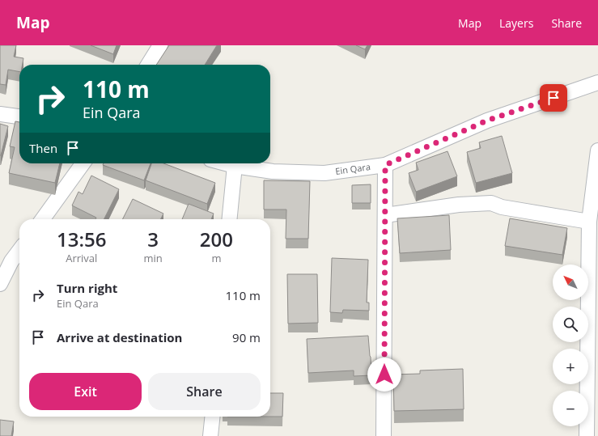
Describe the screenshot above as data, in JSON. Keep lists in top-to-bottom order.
{
  "streets": {
    "street": ["Ein Qara"]
  },
  "north": "top left",
  "page": {
    "header": "Map",
    "nav": ["Map", "Layers", "Share"],
    "turn": ["110 m", "Ein Qara"],
    "then": "Then",
    "eta": [
      "13:56",
      "Arrival",
      "3",
      "min",
      "200",
      "m"
    ],
    "map_buttons": ["+", "−"],
    "list": [
      {
        "name": "Turn right",
        "note": "Ein Qara",
        "value": "110 m"
      },
      {
        "name": "Arrive at destination",
        "value": "90 m"
      }
    ],
    "buttons": ["Exit", "Share"]
  }
}
